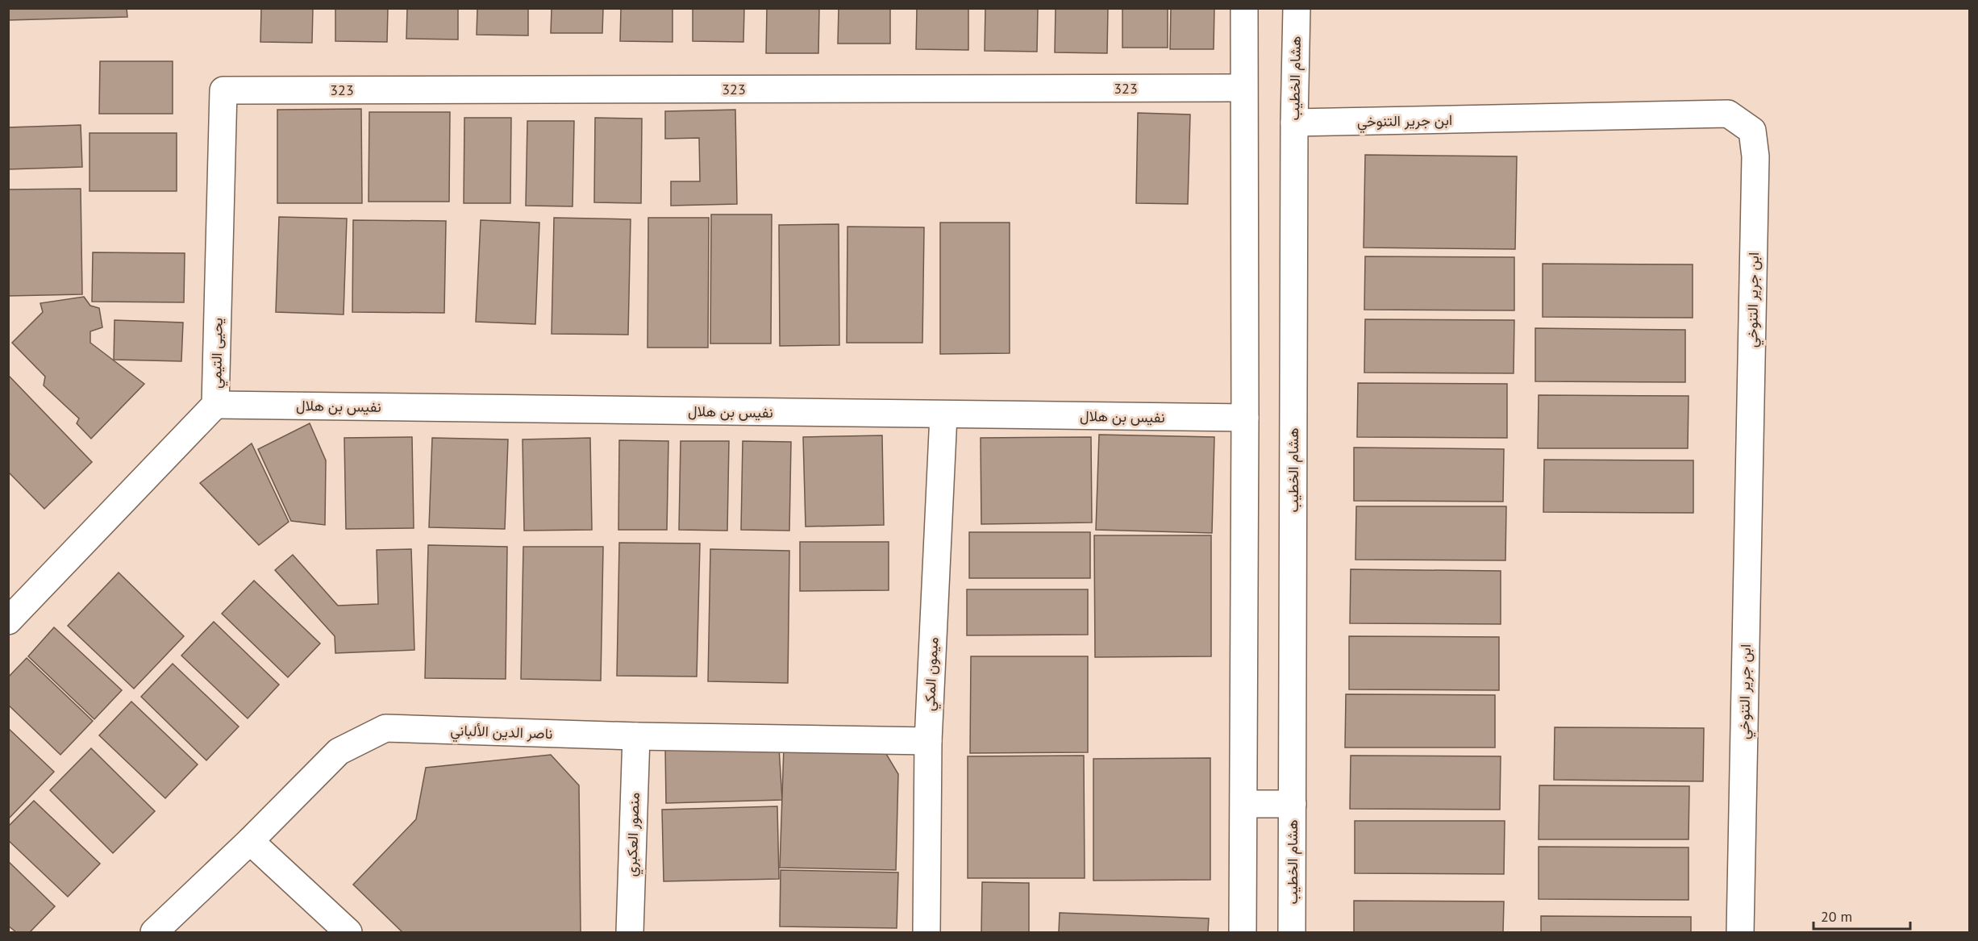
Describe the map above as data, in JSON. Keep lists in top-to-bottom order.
{
  "streets": {
    "street": [
      "هشام الخطيب",
      "323",
      "ابن جرير التنوخي",
      "يحيى التيمي",
      "نفيس بن هلال",
      "ميمون المكي",
      "ناصر الدين الألباني",
      "منصور العكبري"
    ]
  },
  "crossings": [
    ["هشام الخطيب", "ابن جرير التنوخي"],
    ["323", "يحيى التيمي"],
    ["يحيى التيمي", "نفيس بن هلال"],
    ["نفيس بن هلال", "ميمون المكي"],
    ["ميمون المكي", "ناصر الدين الألباني"],
    ["ناصر الدين الألباني", "منصور العكبري"]
  ],
  "scale_bar": "20 m"
}
